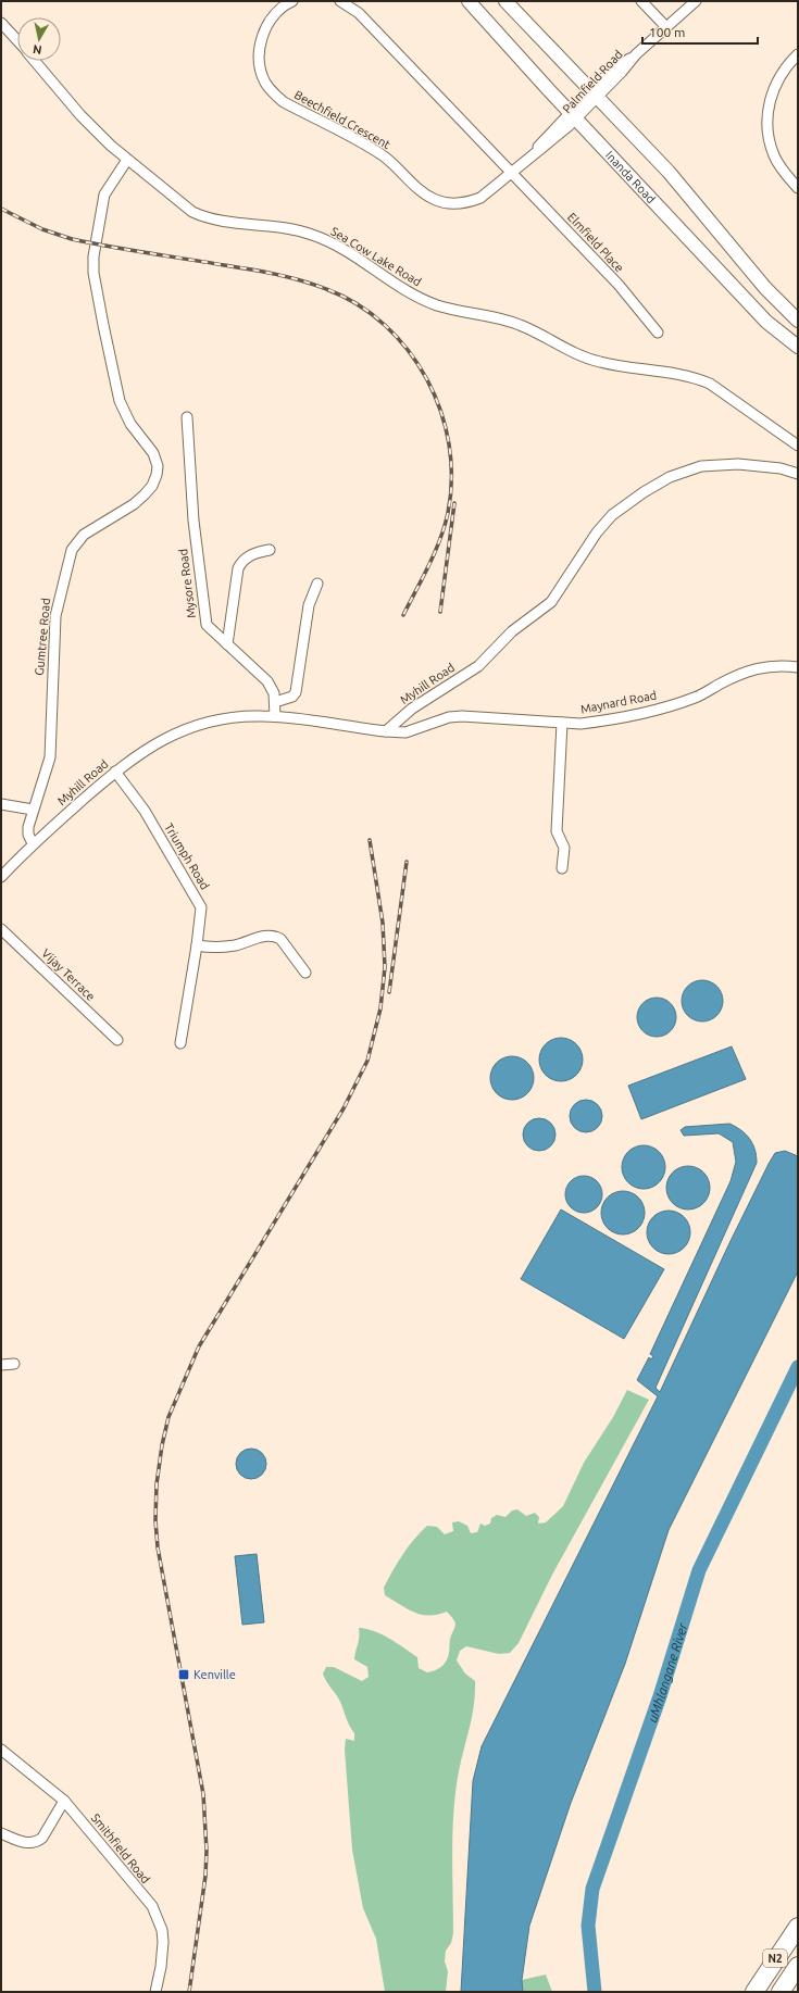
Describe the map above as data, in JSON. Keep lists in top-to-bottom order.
{
  "streets": {
    "highway": ["N2"],
    "main road": ["Inanda Road"],
    "street": [
      "Palmfield Road",
      "Beechfield Crescent",
      "Elmfield Place",
      "Sea Cow Lake Road",
      "Mysore Road",
      "Gumtree Road",
      "Myhill Road",
      "Maynard Road",
      "Triumph Road",
      "Vijay Terrace",
      "Smithfield Road"
    ]
  },
  "crossings": [
    ["Palmfield Road", "Beechfield Crescent"],
    ["Palmfield Road", "Inanda Road"],
    ["Beechfield Crescent", "Inanda Road"],
    ["Beechfield Crescent", "Elmfield Place"],
    ["Sea Cow Lake Road", "Gumtree Road"],
    ["Mysore Road", "Myhill Road"],
    ["Gumtree Road", "Myhill Road"],
    ["Myhill Road", "Maynard Road"],
    ["Myhill Road", "Triumph Road"]
  ],
  "water": ["uMhlangane River"],
  "places": {
    "transit": ["Kenville"]
  },
  "scale_bar": "100 m",
  "north": "bottom"
}
